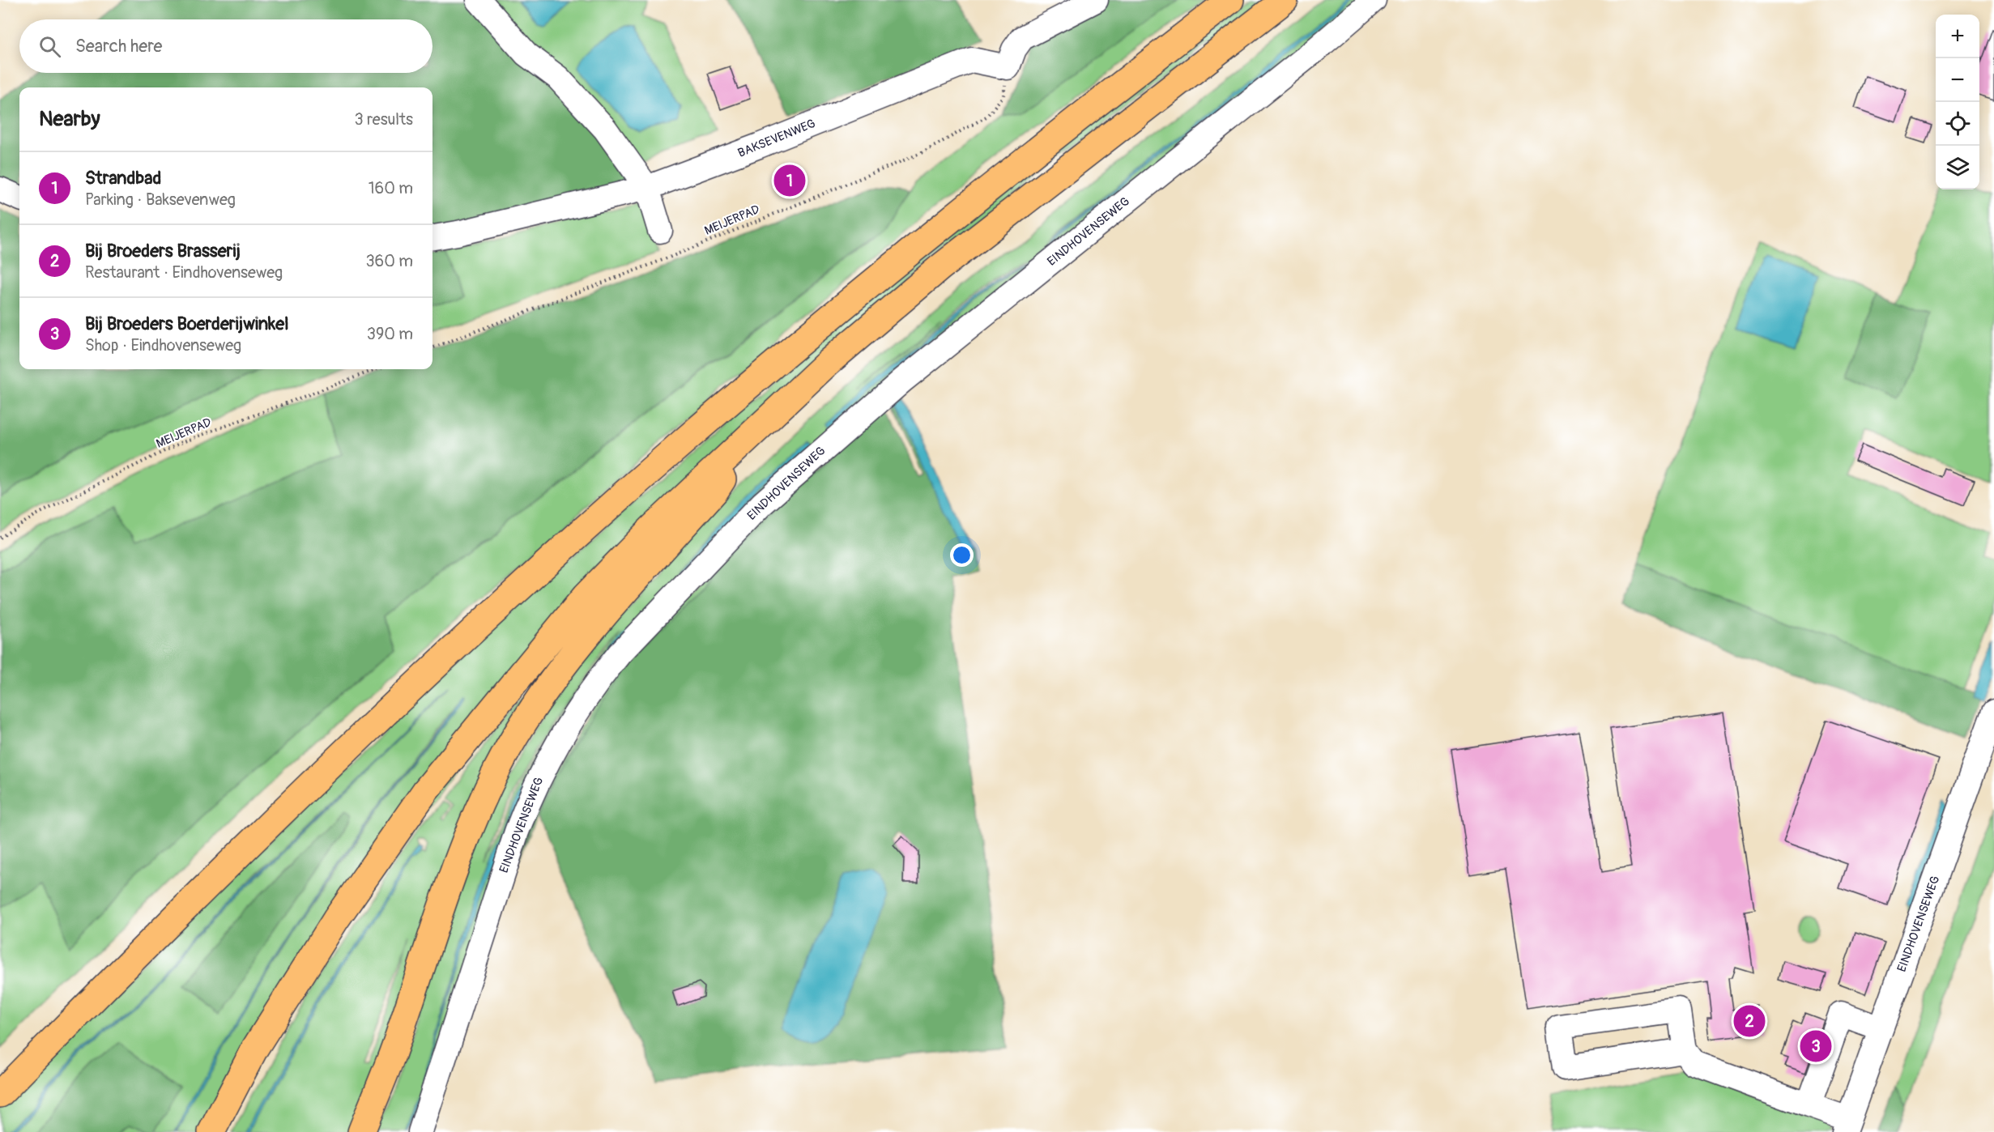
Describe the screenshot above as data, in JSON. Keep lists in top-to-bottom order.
{
  "streets": {
    "street": ["BAKSEVENWEG", "EINDHOVENSEWEG"],
    "path": ["MEIJERPAD"]
  },
  "crossings": [
    ["BAKSEVENWEG", "MEIJERPAD"]
  ],
  "page": {
    "map_buttons": ["+", "−"],
    "search": "Search here",
    "heading": ["Nearby", "3 results"],
    "list": [
      {
        "mark": "1",
        "name": "Strandbad",
        "note": "Parking · Baksevenweg",
        "value": "160 m"
      },
      {
        "mark": "2",
        "name": "Bij Broeders Brasserij",
        "note": "Restaurant · Eindhovenseweg",
        "value": "360 m"
      },
      {
        "mark": "3",
        "name": "Bij Broeders Boerderijwinkel",
        "note": "Shop · Eindhovenseweg",
        "value": "390 m"
      }
    ],
    "pins": ["1", "2", "3"]
  }
}
